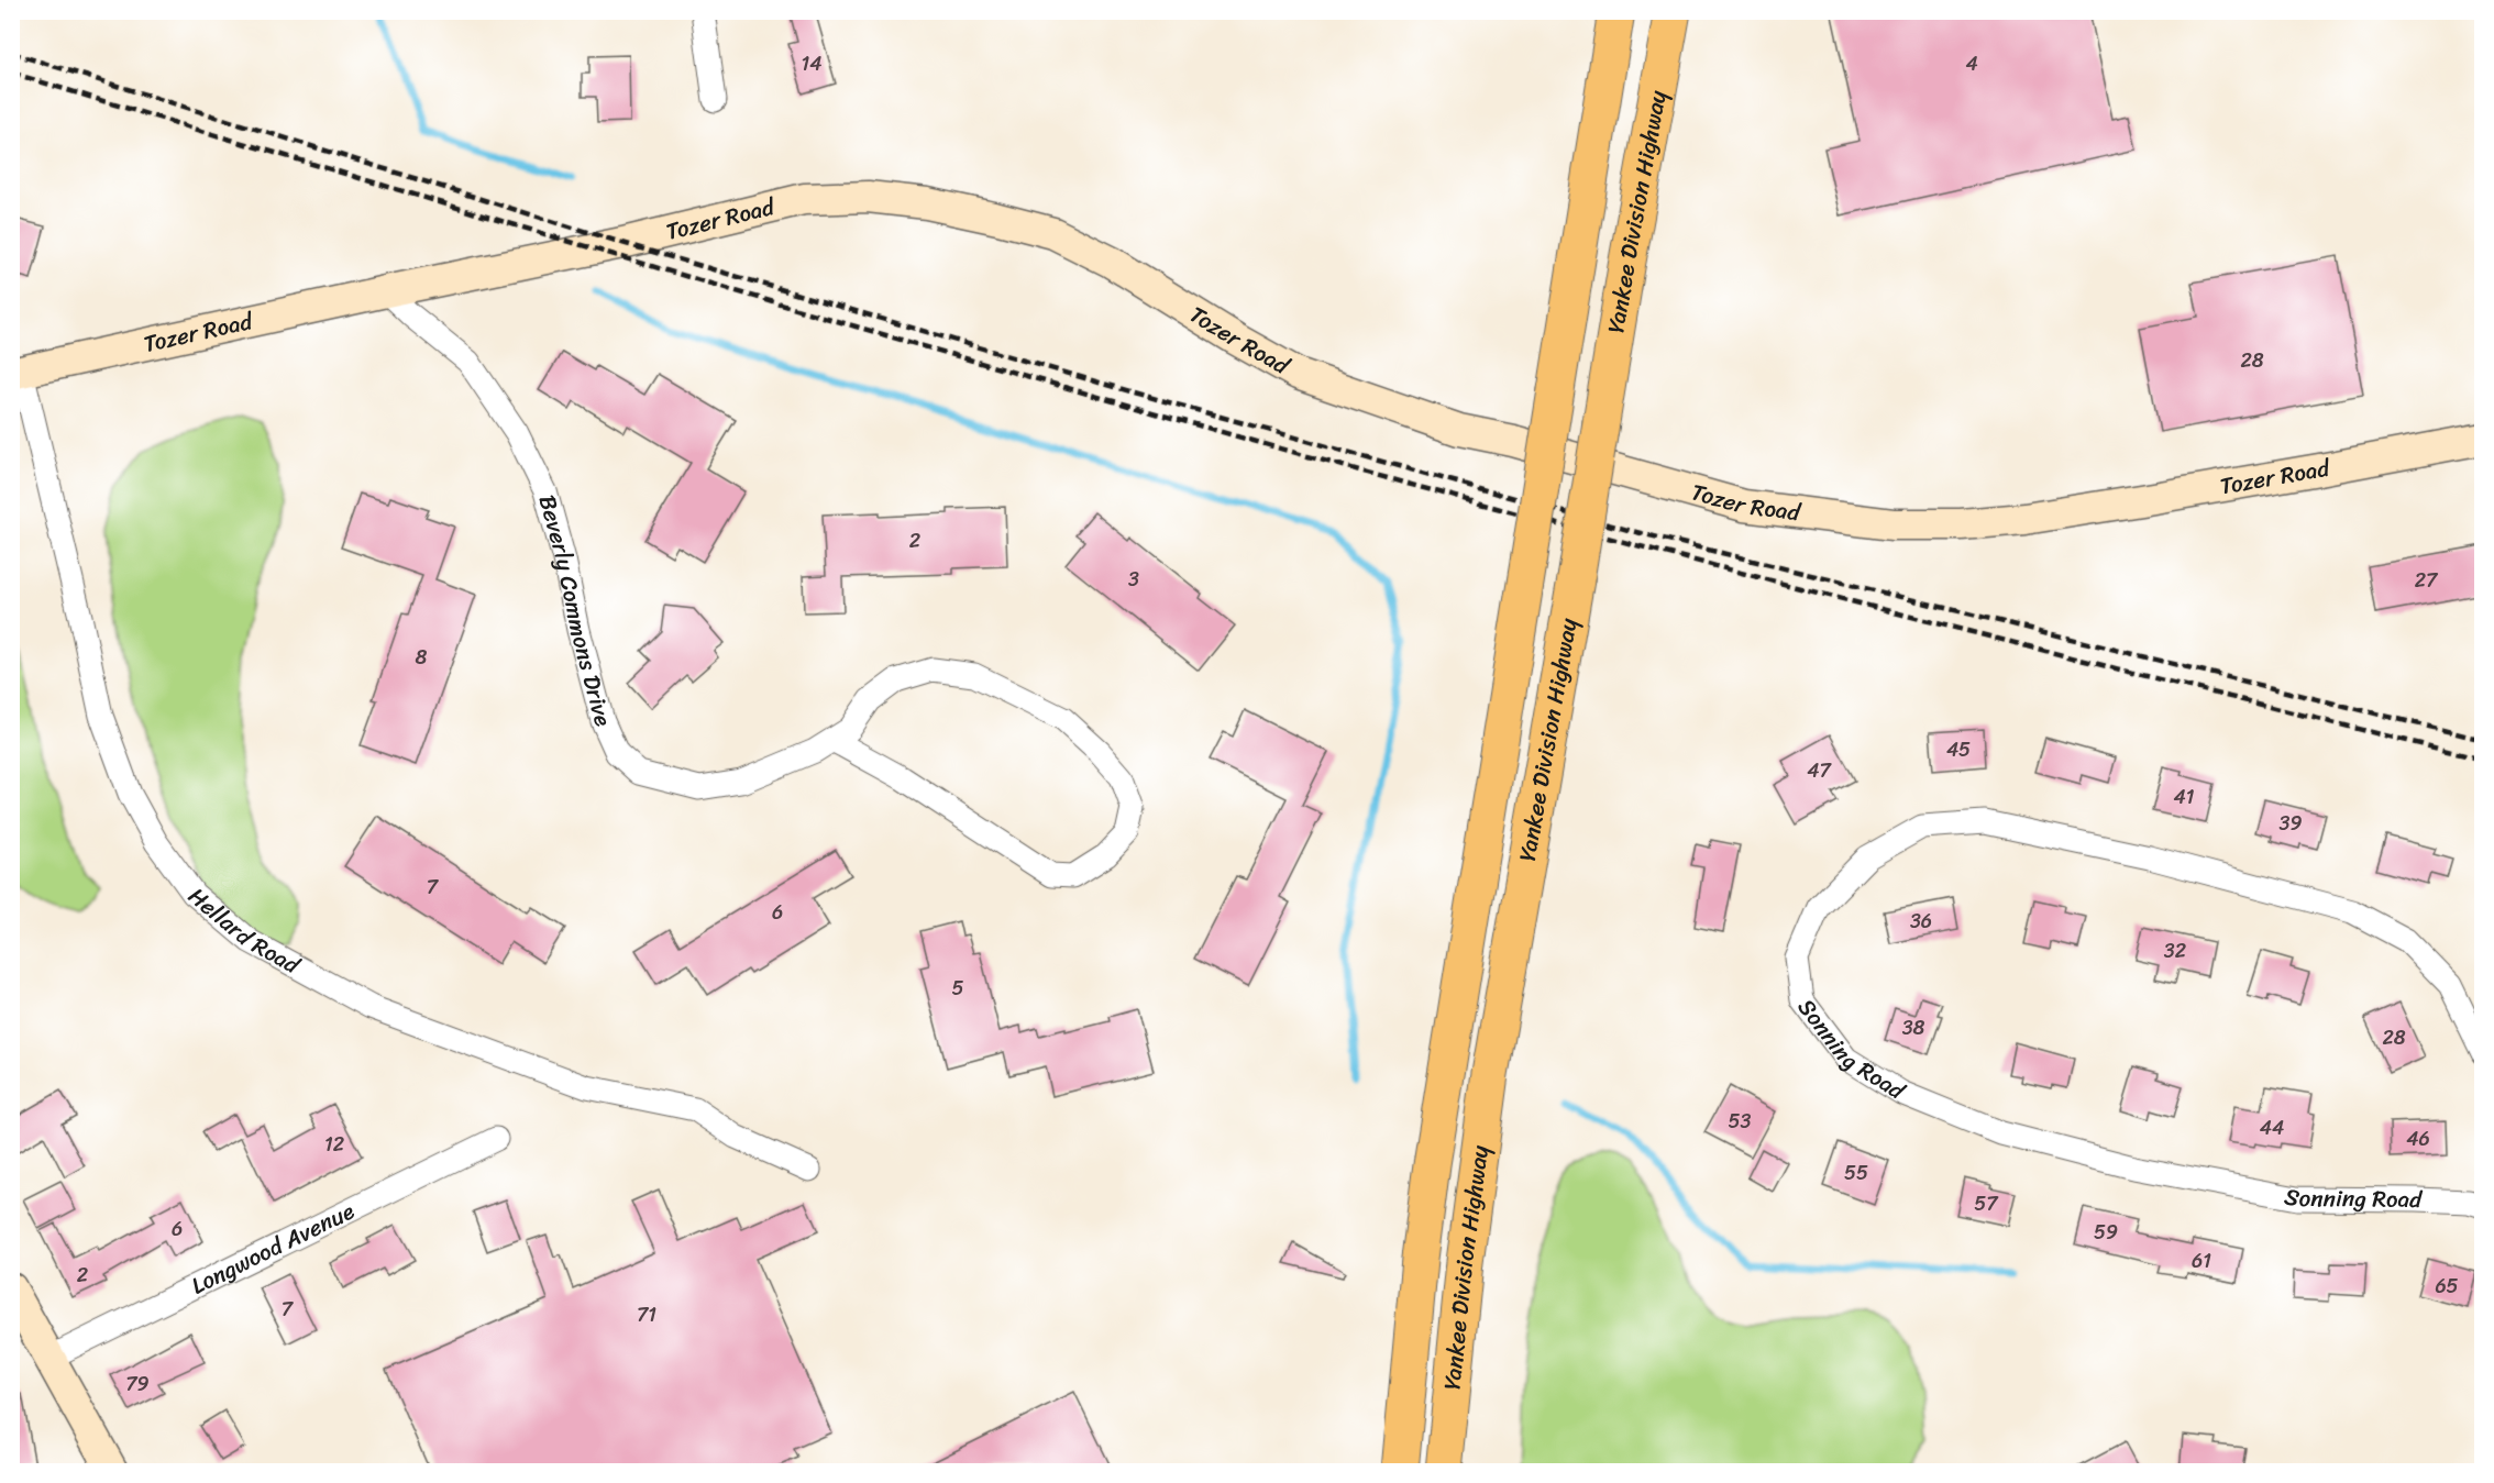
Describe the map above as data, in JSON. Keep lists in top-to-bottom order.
{
  "streets": {
    "highway": ["Yankee Division Highway"],
    "main road": ["Tozer Road"],
    "street": [
      "Beverly Commons Drive",
      "Hellard Road",
      "Sonning Road",
      "Longwood Avenue"
    ]
  },
  "crossings": [
    ["Tozer Road", "Beverly Commons Drive"],
    ["Tozer Road", "Hellard Road"]
  ],
  "house_numbers": [
    "14",
    "4",
    "28",
    "2",
    "3",
    "27",
    "8",
    "45",
    "47",
    "41",
    "39",
    "7",
    "6",
    "36",
    "32",
    "5",
    "38",
    "28",
    "53",
    "44",
    "46",
    "12",
    "55",
    "57",
    "6",
    "59",
    "61",
    "2",
    "65",
    "7",
    "71",
    "79"
  ]
}
